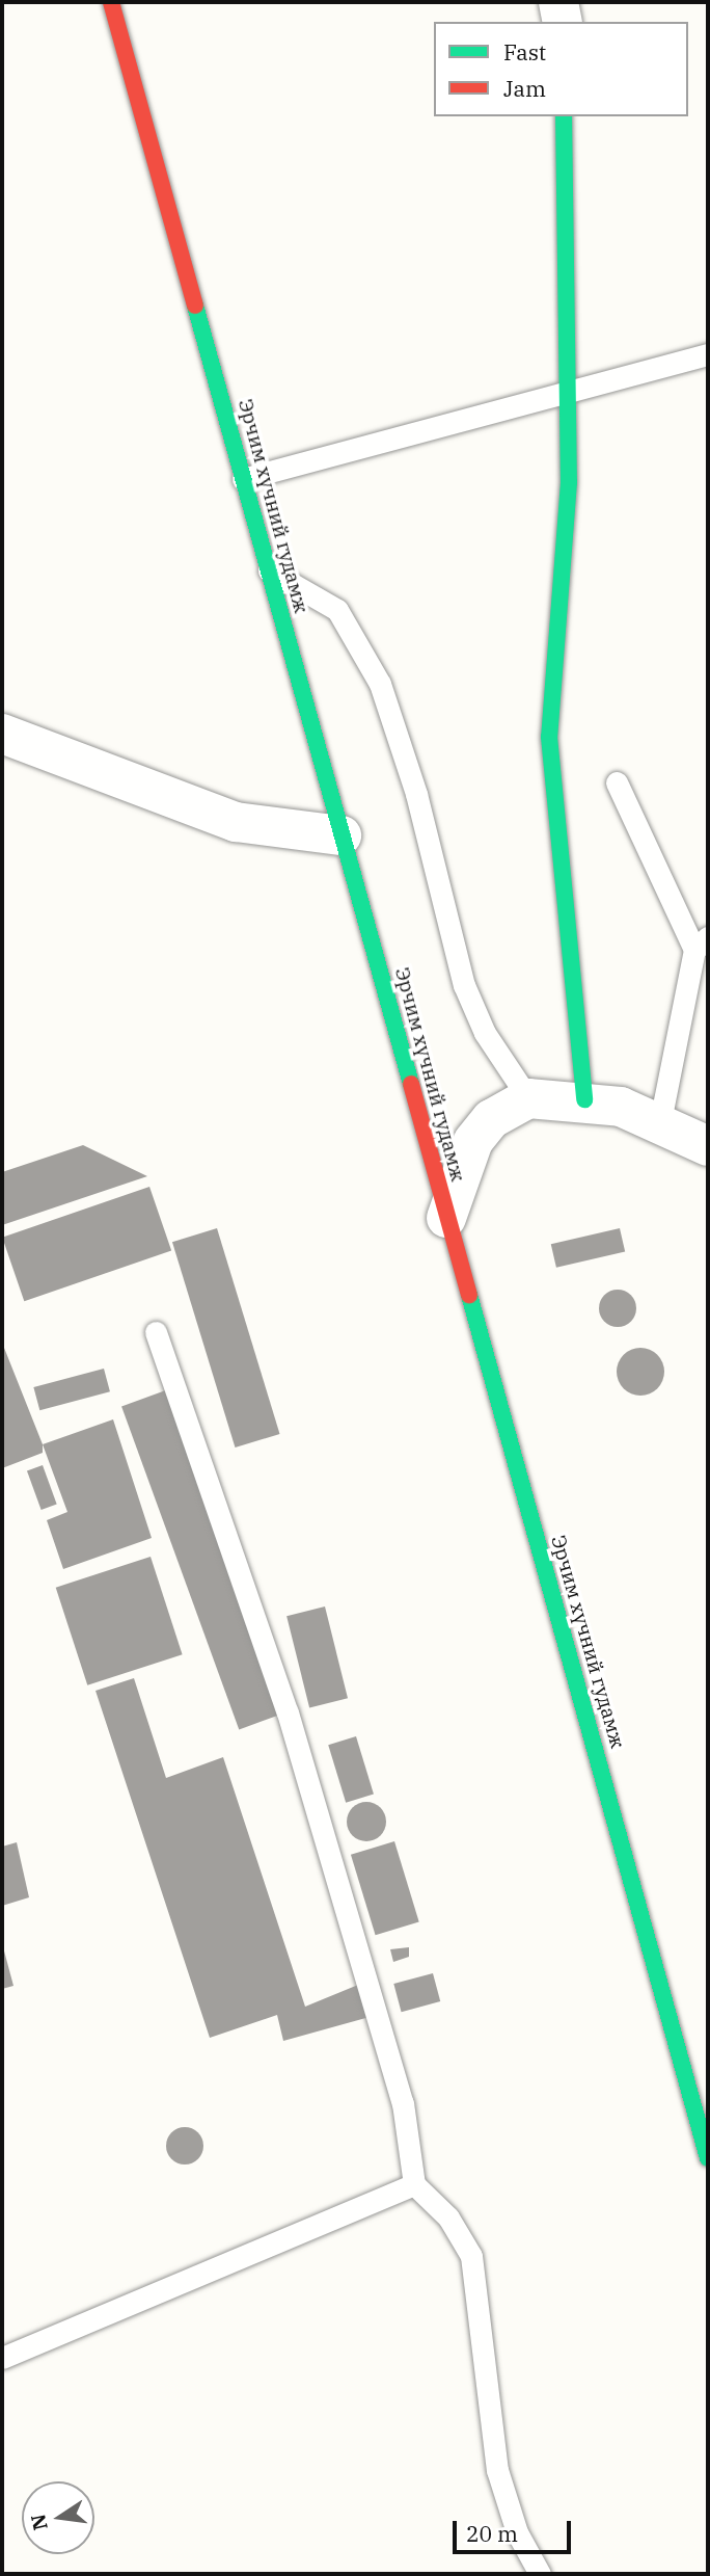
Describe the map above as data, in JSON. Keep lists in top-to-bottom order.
{
  "streets": {
    "main road": ["Эрчим хүчний гудамж"]
  },
  "legend": ["Fast", "Jam"],
  "scale_bar": "20 m",
  "north": "left"
}
